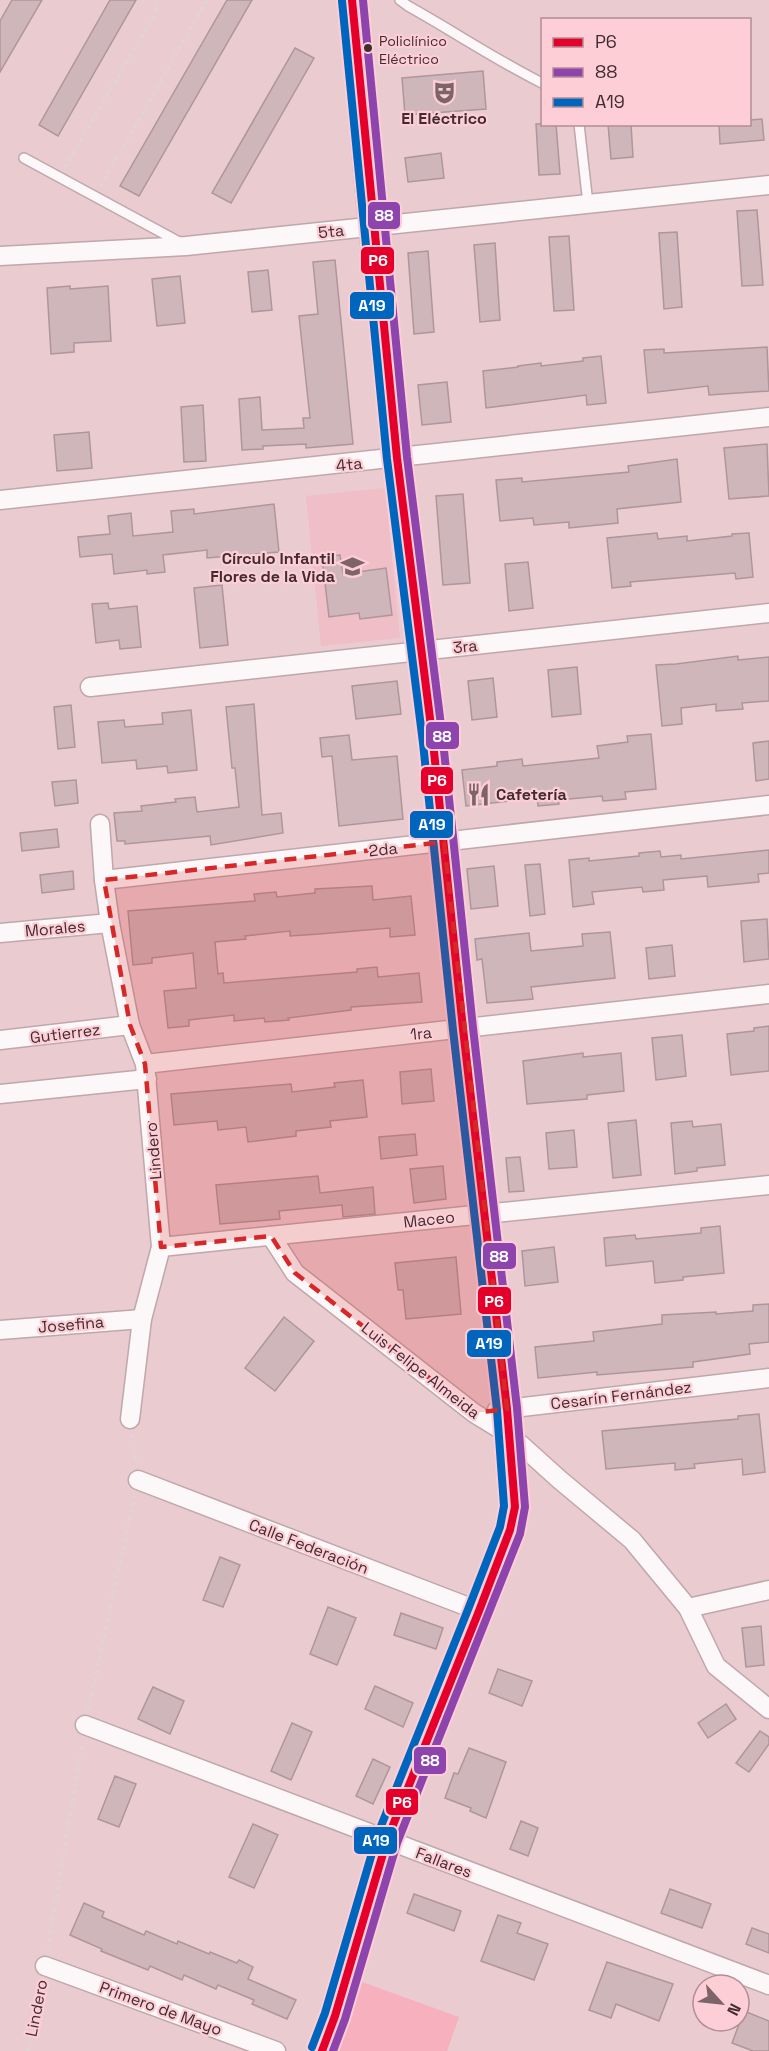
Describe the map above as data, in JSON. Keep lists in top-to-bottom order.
{
  "streets": {
    "street": [
      "5ta",
      "4ta",
      "3ra",
      "2da",
      "Morales",
      "Gutierrez",
      "1ra",
      "Lindero",
      "Maceo",
      "Josefina",
      "Luis Felipe Almeida",
      "Cesarín Fernández",
      "Calle Federación",
      "Fallares",
      "Primero de Mayo"
    ]
  },
  "crossings": [
    ["2da", "Lindero"],
    ["Morales", "Lindero"],
    ["Gutierrez", "Lindero"],
    ["1ra", "Lindero"],
    ["Lindero", "Maceo"],
    ["Lindero", "Josefina"],
    ["Lindero", "Primero de Mayo"],
    ["Maceo", "Luis Felipe Almeida"],
    ["Luis Felipe Almeida", "Cesarín Fernández"]
  ],
  "places": {
    "other": ["Policlínico Eléctrico"],
    "theatre": ["El Eléctrico"],
    "school or university": ["Círculo Infantil Flores de la Vida"],
    "restaurant": ["Cafetería"]
  },
  "lines": ["transit line P6", "transit line 88", "transit line A19"],
  "legend": ["P6", "88", "A19"],
  "north": "bottom right"
}
